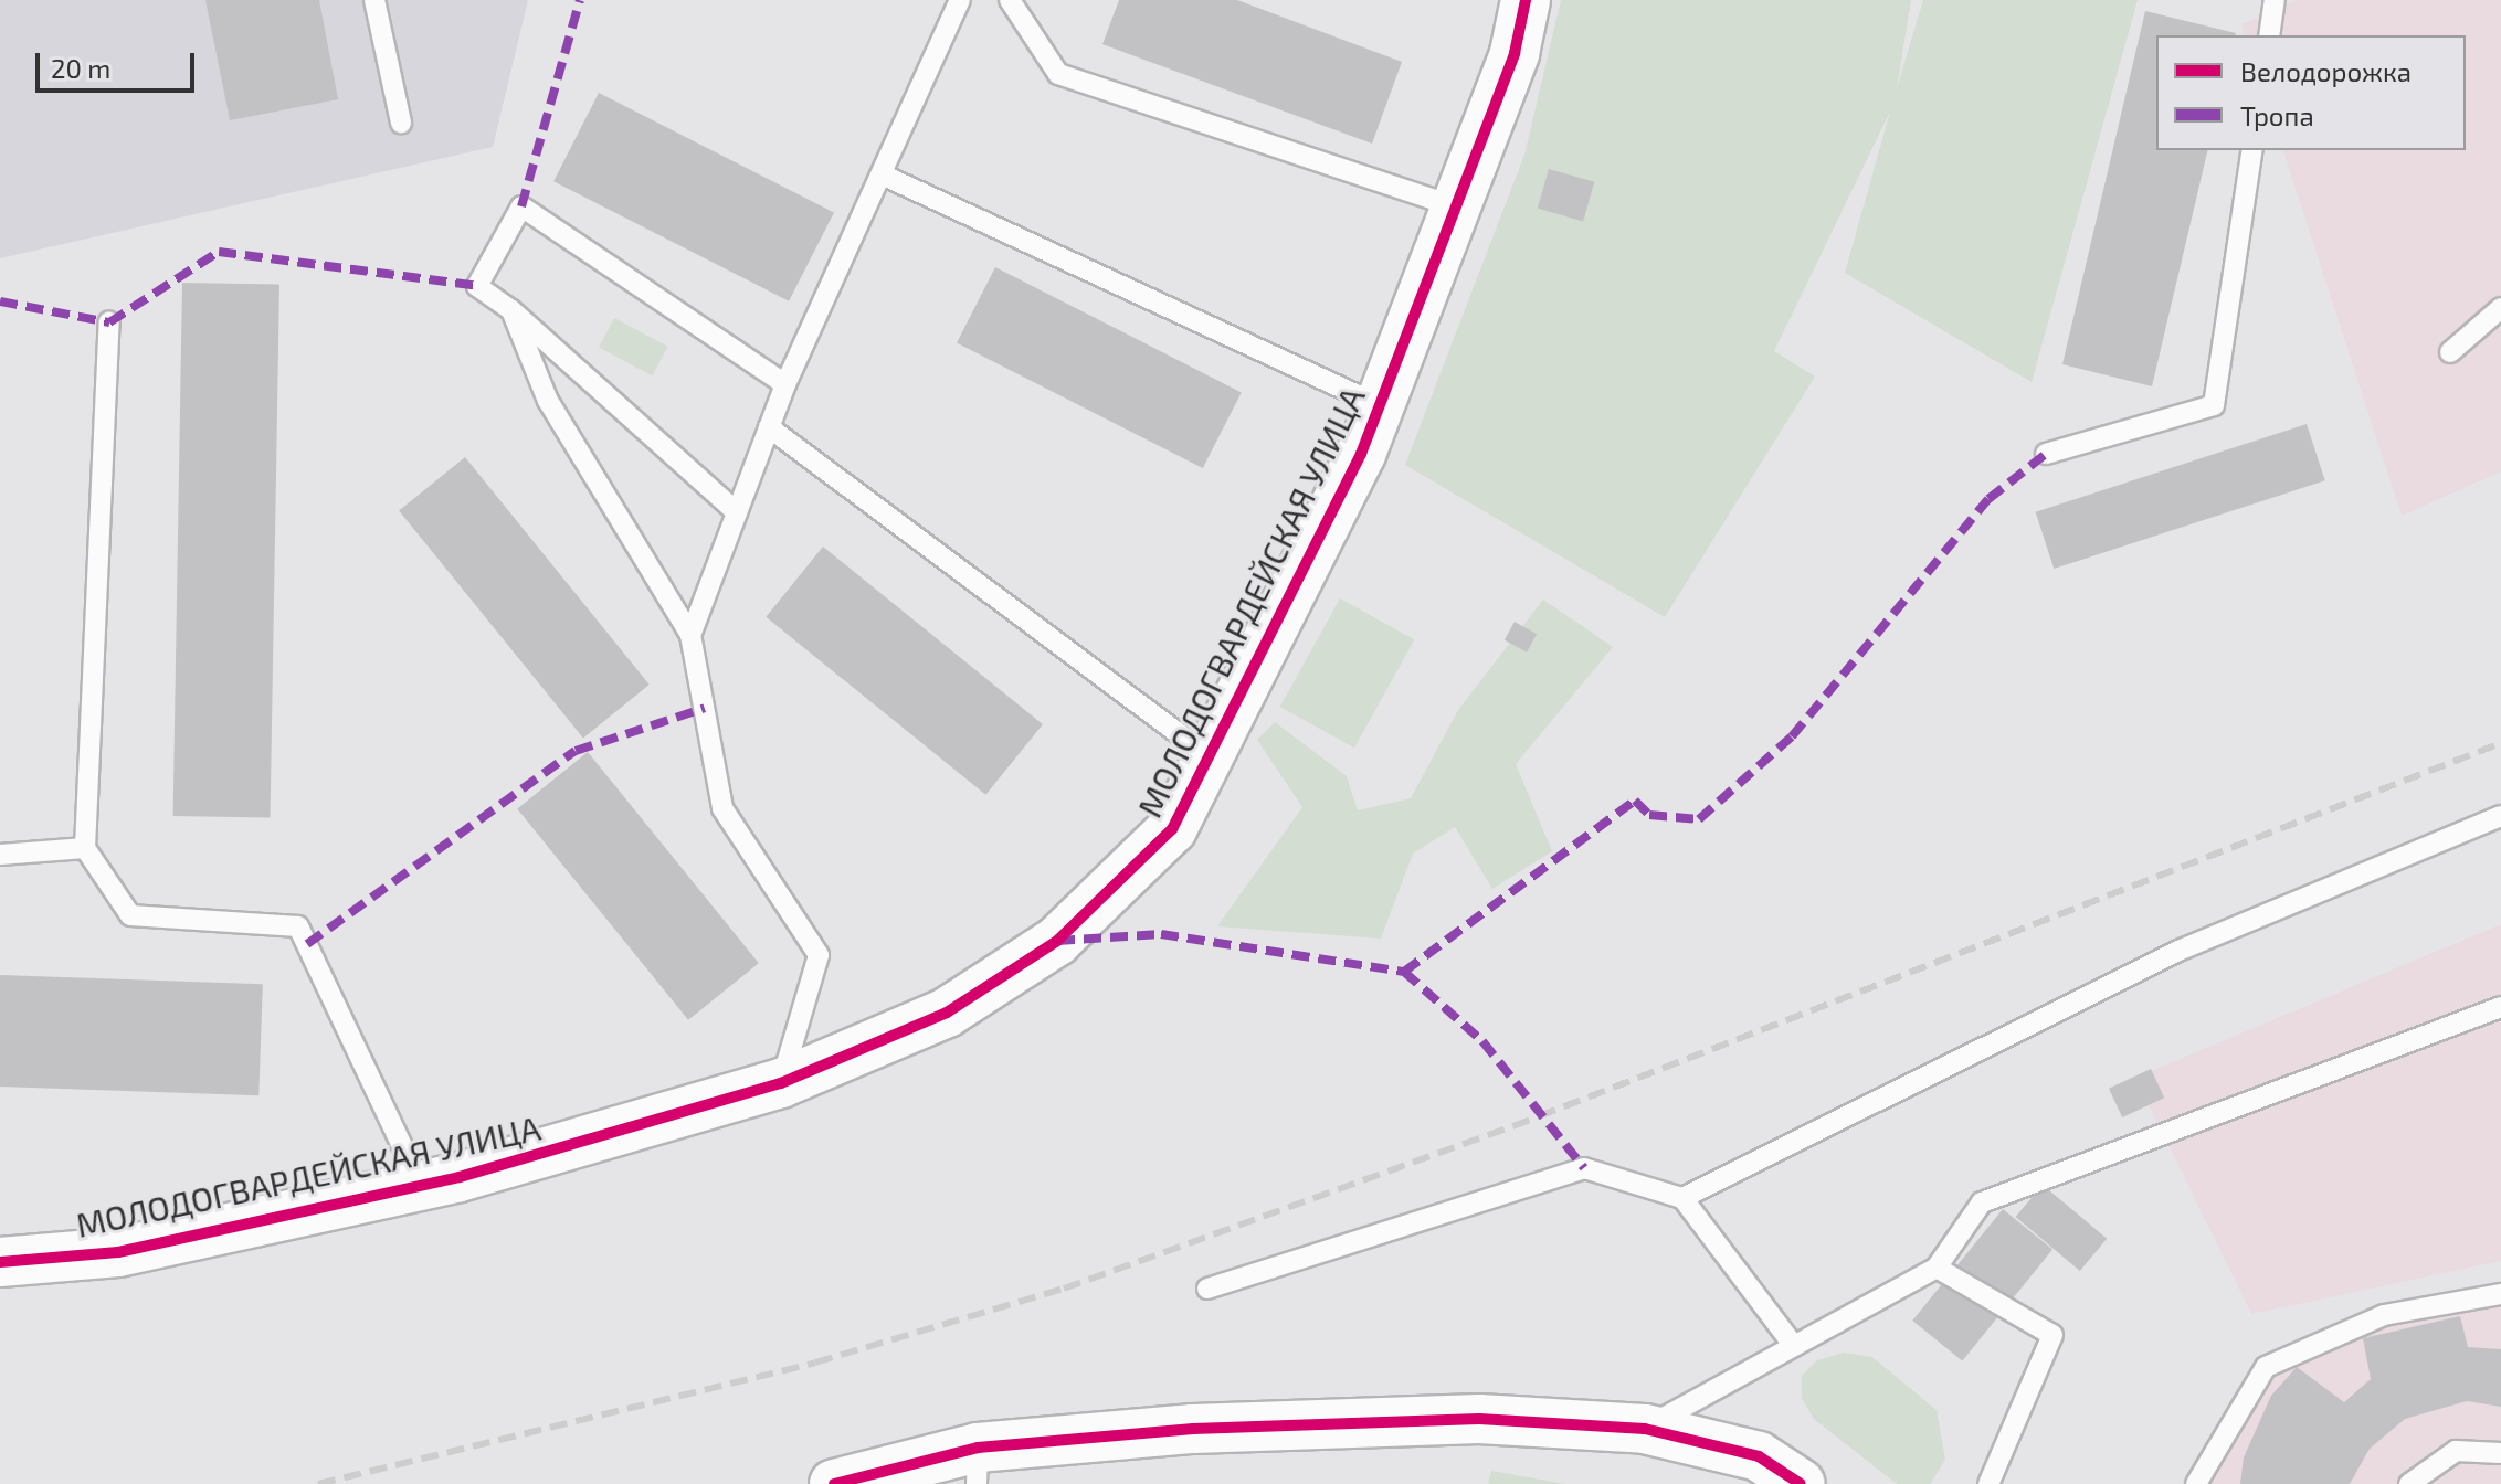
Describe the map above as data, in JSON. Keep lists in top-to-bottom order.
{
  "streets": {
    "street": ["МОЛОДОГВАРДЕЙСКАЯ УЛИЦА"]
  },
  "legend": ["Велодорожка", "Тропа"],
  "scale_bar": "20 m"
}
